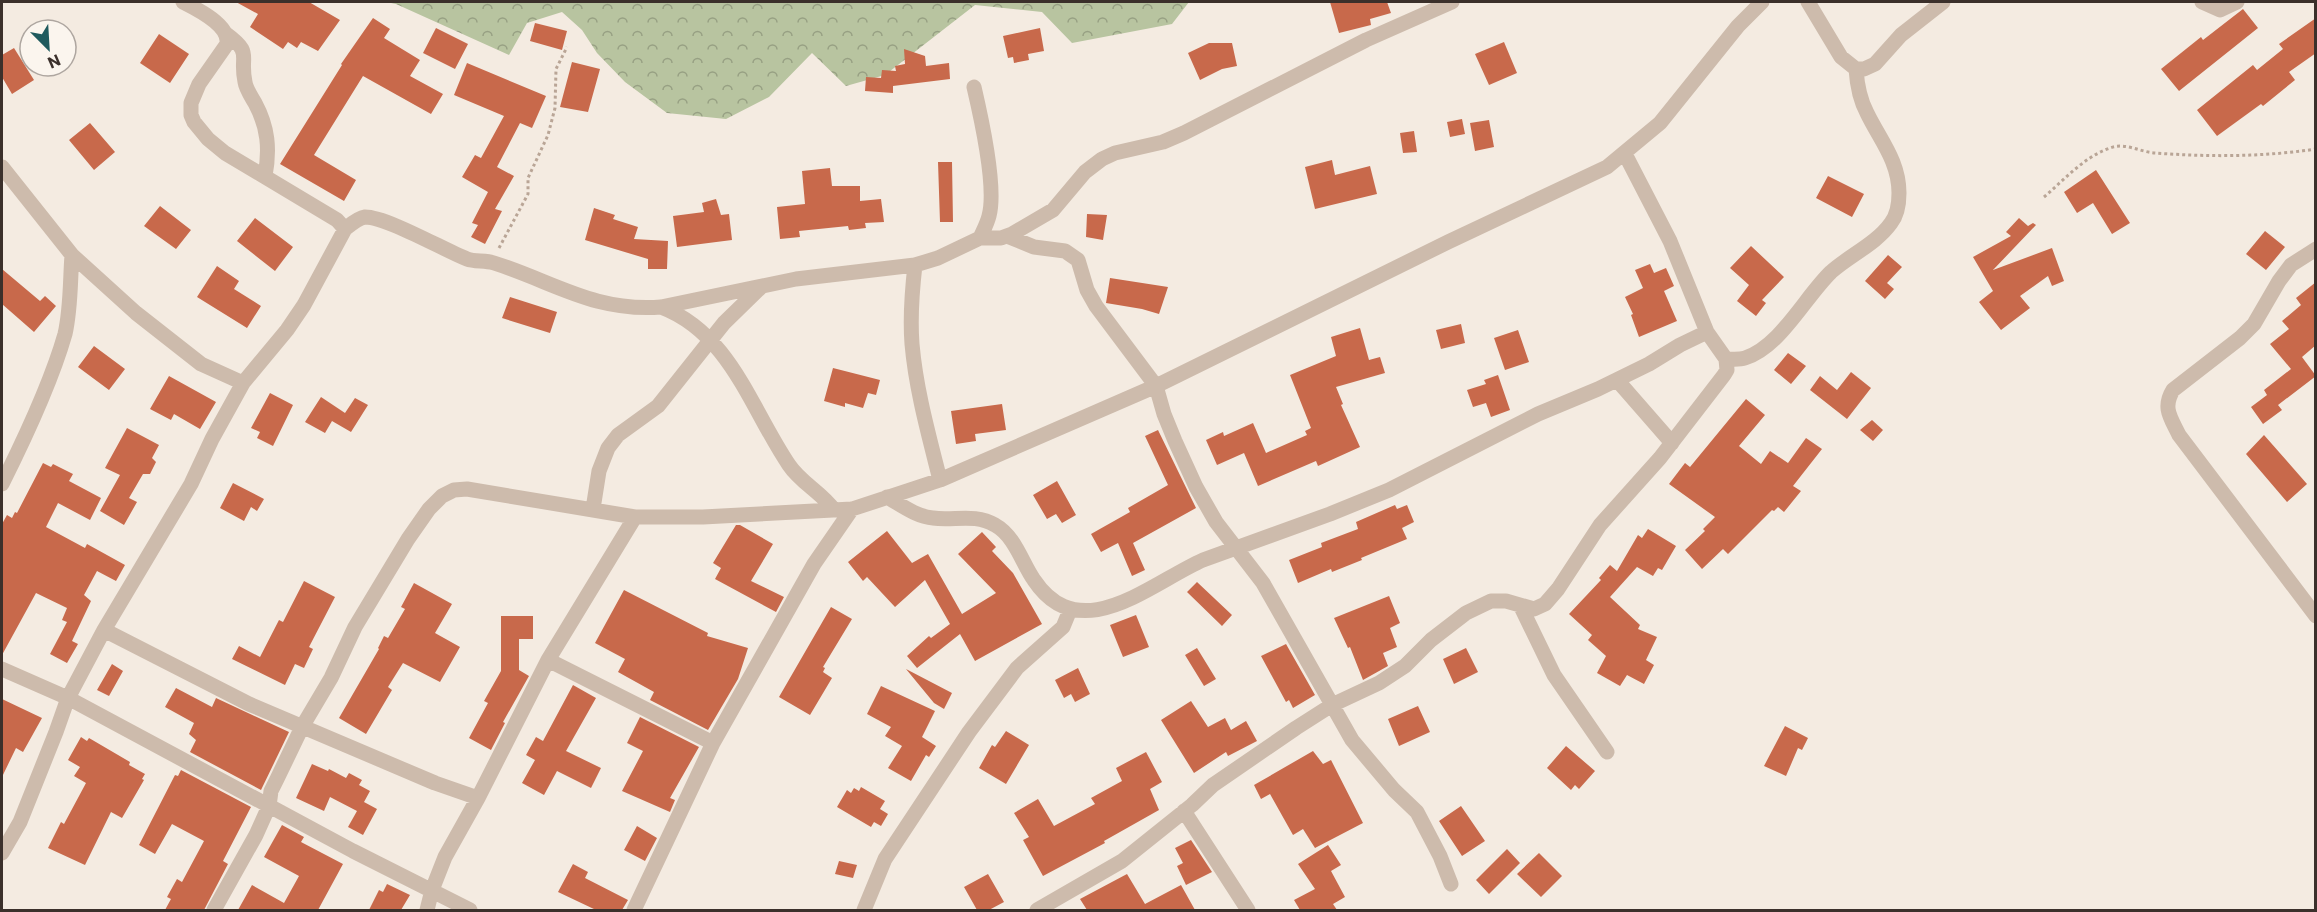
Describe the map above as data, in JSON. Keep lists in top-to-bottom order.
{
  "north": "bottom right"
}
